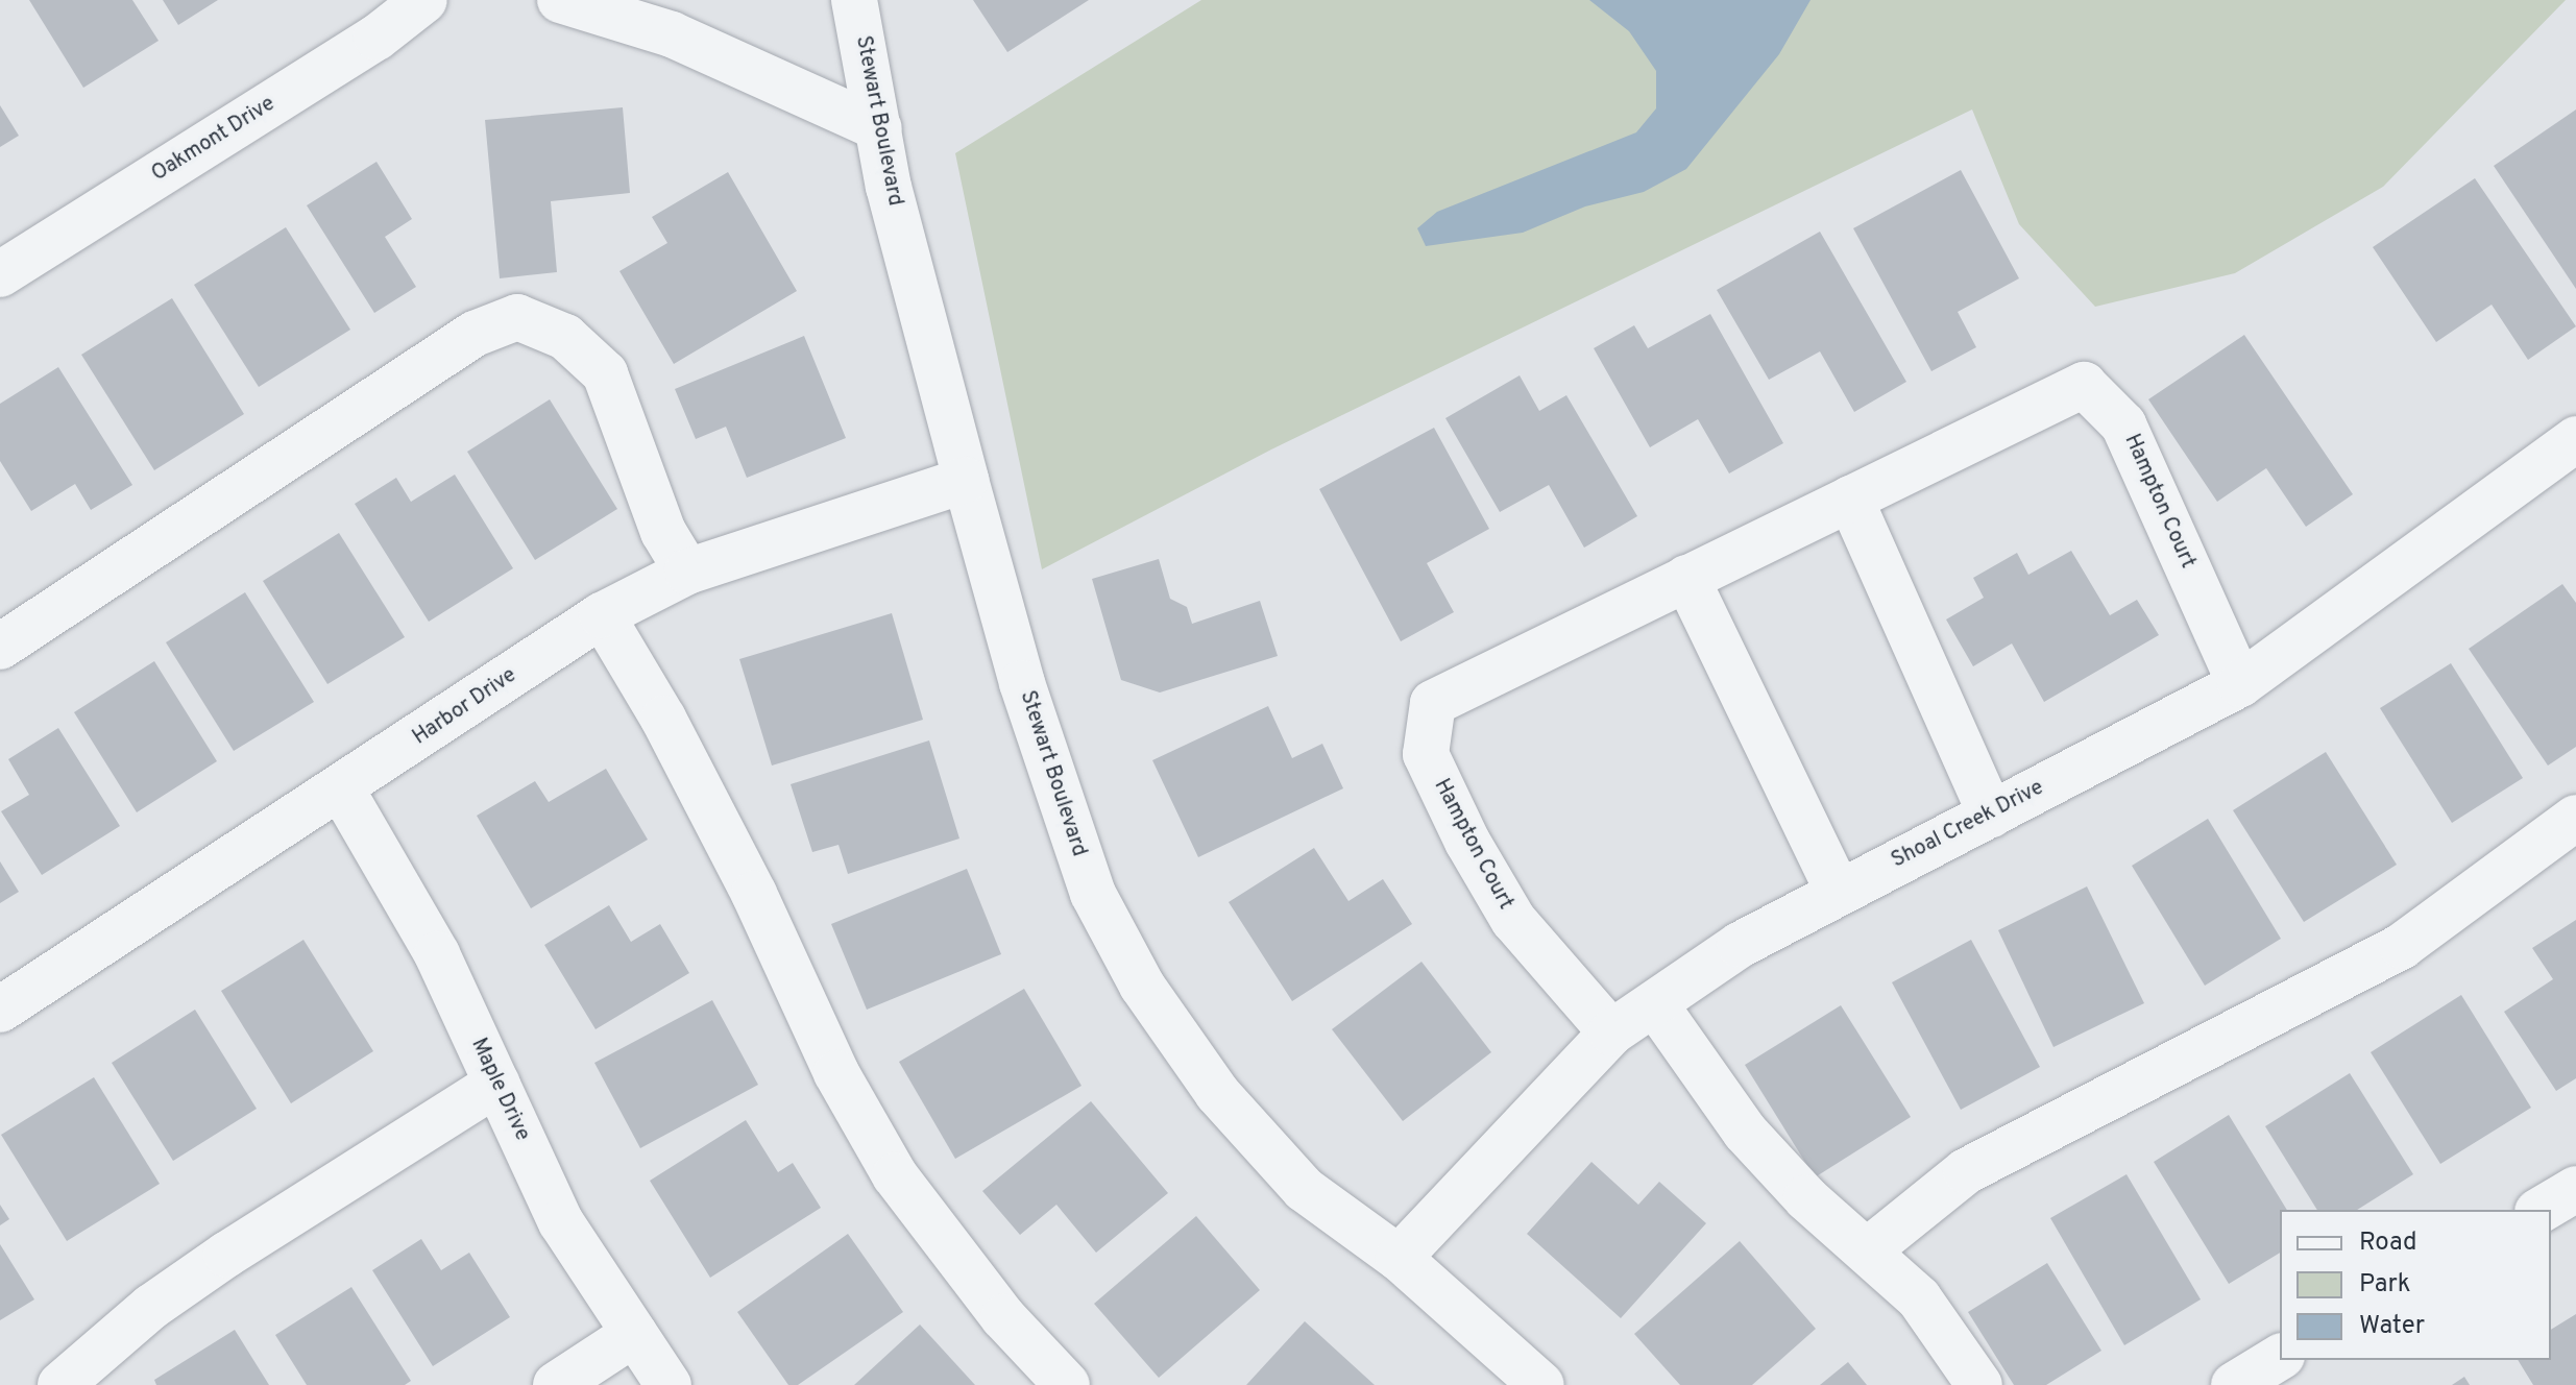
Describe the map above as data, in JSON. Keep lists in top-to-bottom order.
{
  "streets": {
    "street": [
      "Stewart Boulevard",
      "Oakmont Drive",
      "Hampton Court",
      "Harbor Drive",
      "Shoal Creek Drive",
      "Maple Drive"
    ]
  },
  "crossings": [
    ["Stewart Boulevard", "Harbor Drive"],
    ["Stewart Boulevard", "Shoal Creek Drive"],
    ["Hampton Court", "Shoal Creek Drive"],
    ["Harbor Drive", "Maple Drive"]
  ],
  "legend": ["Road", "Park", "Water"]
}
